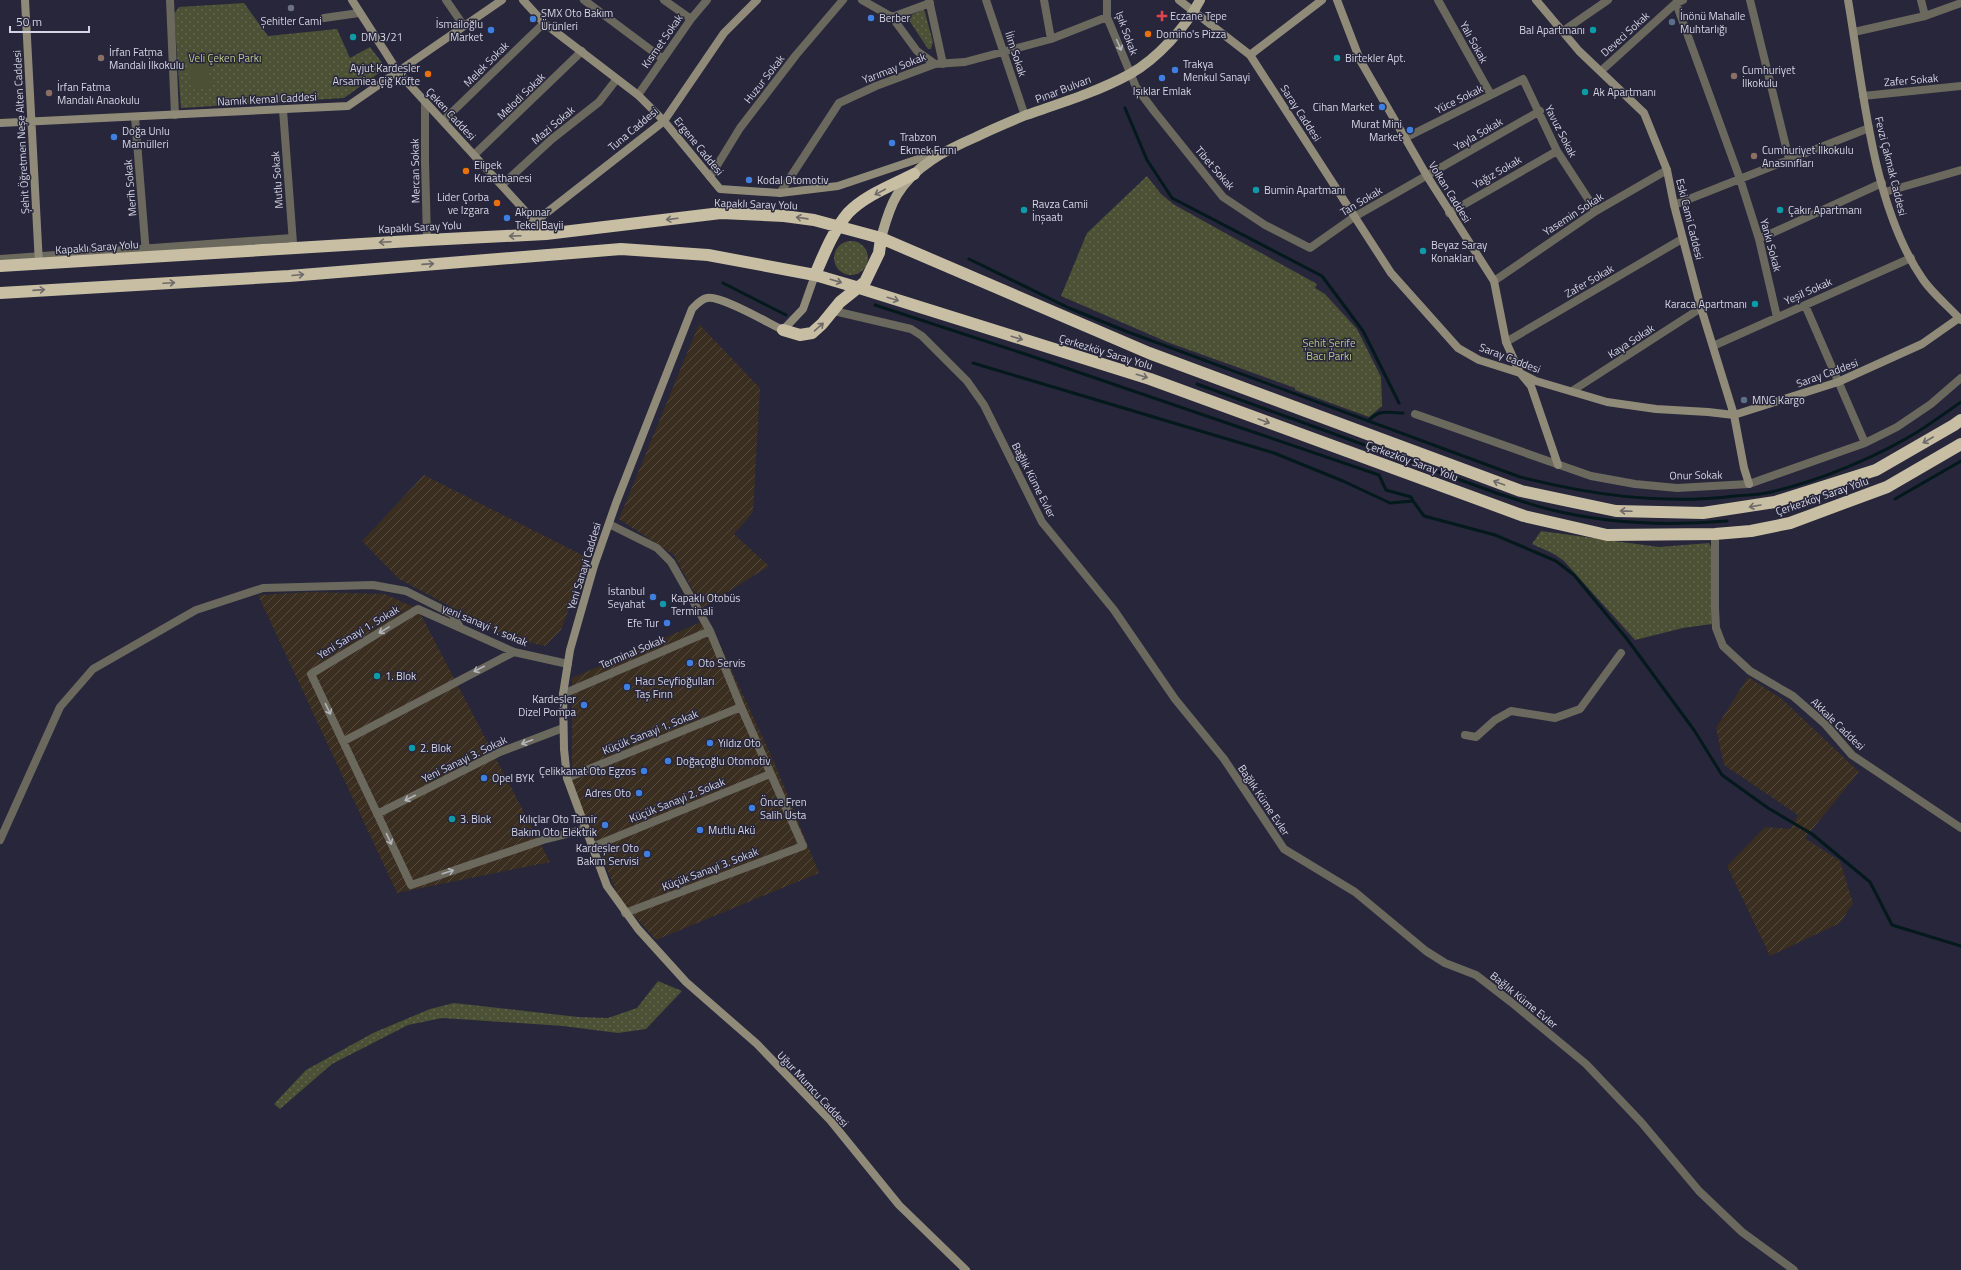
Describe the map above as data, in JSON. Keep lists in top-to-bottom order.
{
  "streets": {
    "highway": ["Kapaklı Saray Yolu", "Çerkezköy Saray Yolu"],
    "main road": ["Pınar Bulvarı"],
    "street": [
      "Işık Sokak",
      "Deveci Sokak",
      "Kısmet Sokak",
      "Yalı Sokak",
      "İlim Sokak",
      "Melek Sokak",
      "Yarımay Sokak",
      "Huzur Sokak",
      "Zafer Sokak",
      "Melodi Sokak",
      "Namık Kemal Caddesi",
      "Yüce Sokak",
      "Saray Caddesi",
      "Çeken Caddesi",
      "Mazi Sokak",
      "Tuna Caddesi",
      "Yavuz Sokak",
      "Şehit Öğretmen Neşe Alten Caddesi",
      "Yayla Sokak",
      "Ergene Caddesi",
      "Fevzi Çakmak Caddesi",
      "Tibet Sokak",
      "Mercan Sokak",
      "Yağız Sokak",
      "Mutlu Sokak",
      "Merih Sokak",
      "Volkan Caddesi",
      "Tan Sokak",
      "Yasemin Sokak",
      "Eski Cami Caddesi",
      "Yankı Sokak",
      "Yeşil Sokak",
      "Kaya Sokak",
      "Onur Sokak",
      "Bağlık Küme Evler",
      "Yeni Sanayi Caddesi",
      "yeni sanayi 1. sokak",
      "Yeni Sanayi 1. Sokak",
      "Terminal Sokak",
      "Akkale Caddesi",
      "Küçük Sanayi 1. Sokak",
      "Yeni Sanayi 3. Sokak",
      "Küçük Sanayi 2. Sokak",
      "Küçük Sanayi 3. Sokak",
      "Uğur Mumcu Caddesi"
    ]
  },
  "crossings": [
    ["Işık Sokak", "Yarımay Sokak"],
    ["Işık Sokak", "Pınar Bulvarı"],
    ["Işık Sokak", "Tibet Sokak"],
    ["Deveci Sokak", "Eski Cami Caddesi"],
    ["Deveci Sokak", "Yankı Sokak"],
    ["Kısmet Sokak", "Ergene Caddesi"],
    ["Yalı Sokak", "Yüce Sokak"],
    ["İlim Sokak", "Yarımay Sokak"],
    ["İlim Sokak", "Pınar Bulvarı"],
    ["Melek Sokak", "Çeken Caddesi"],
    ["Melek Sokak", "Ergene Caddesi"],
    ["Yarımay Sokak", "Ergene Caddesi"],
    ["Huzur Sokak", "Ergene Caddesi"],
    ["Zafer Sokak", "Fevzi Çakmak Caddesi"],
    ["Zafer Sokak", "Volkan Caddesi"],
    ["Zafer Sokak", "Eski Cami Caddesi"],
    ["Pınar Bulvarı", "Saray Caddesi"],
    ["Pınar Bulvarı", "Ergene Caddesi"],
    ["Pınar Bulvarı", "Tibet Sokak"],
    ["Pınar Bulvarı", "Kapaklı Saray Yolu"],
    ["Pınar Bulvarı", "Çerkezköy Saray Yolu"],
    ["Melodi Sokak", "Çeken Caddesi"],
    ["Melodi Sokak", "Ergene Caddesi"],
    ["Namık Kemal Caddesi", "Çeken Caddesi"],
    ["Namık Kemal Caddesi", "Şehit Öğretmen Neşe Alten Caddesi"],
    ["Namık Kemal Caddesi", "Mutlu Sokak"],
    ["Namık Kemal Caddesi", "Merih Sokak"],
    ["Yüce Sokak", "Yavuz Sokak"],
    ["Yüce Sokak", "Volkan Caddesi"],
    ["Saray Caddesi", "Fevzi Çakmak Caddesi"],
    ["Saray Caddesi", "Volkan Caddesi"],
    ["Saray Caddesi", "Tan Sokak"],
    ["Saray Caddesi", "Eski Cami Caddesi"],
    ["Saray Caddesi", "Kaya Sokak"],
    ["Çeken Caddesi", "Mazi Sokak"],
    ["Çeken Caddesi", "Tuna Caddesi"],
    ["Çeken Caddesi", "Mercan Sokak"],
    ["Çeken Caddesi", "Kapaklı Saray Yolu"],
    ["Mazi Sokak", "Ergene Caddesi"],
    ["Tuna Caddesi", "Ergene Caddesi"],
    ["Yavuz Sokak", "Yayla Sokak"],
    ["Yavuz Sokak", "Yağız Sokak"],
    ["Yavuz Sokak", "Yasemin Sokak"],
    ["Şehit Öğretmen Neşe Alten Caddesi", "Kapaklı Saray Yolu"],
    ["Yayla Sokak", "Volkan Caddesi"],
    ["Yayla Sokak", "Tan Sokak"],
    ["Fevzi Çakmak Caddesi", "Yeşil Sokak"],
    ["Tibet Sokak", "Tan Sokak"],
    ["Mercan Sokak", "Kapaklı Saray Yolu"],
    ["Yağız Sokak", "Volkan Caddesi"],
    ["Mutlu Sokak", "Kapaklı Saray Yolu"],
    ["Merih Sokak", "Kapaklı Saray Yolu"],
    ["Volkan Caddesi", "Tan Sokak"],
    ["Volkan Caddesi", "Yasemin Sokak"],
    ["Volkan Caddesi", "Onur Sokak"],
    ["Kapaklı Saray Yolu", "Çerkezköy Saray Yolu"],
    ["Yasemin Sokak", "Eski Cami Caddesi"],
    ["Eski Cami Caddesi", "Yeşil Sokak"],
    ["Eski Cami Caddesi", "Kaya Sokak"],
    ["Eski Cami Caddesi", "Onur Sokak"],
    ["Yankı Sokak", "Yeşil Sokak"],
    ["Çerkezköy Saray Yolu", "Akkale Caddesi"],
    ["Yeni Sanayi Caddesi", "yeni sanayi 1. sokak"],
    ["Yeni Sanayi Caddesi", "Terminal Sokak"],
    ["Yeni Sanayi Caddesi", "Küçük Sanayi 1. Sokak"],
    ["Yeni Sanayi Caddesi", "Yeni Sanayi 3. Sokak"],
    ["Yeni Sanayi Caddesi", "Küçük Sanayi 2. Sokak"],
    ["Yeni Sanayi Caddesi", "Küçük Sanayi 3. Sokak"],
    ["Yeni Sanayi Caddesi", "Uğur Mumcu Caddesi"],
    ["yeni sanayi 1. sokak", "Yeni Sanayi 1. Sokak"],
    ["Küçük Sanayi 2. Sokak", "Küçük Sanayi 3. Sokak"]
  ],
  "one_way": ["Işık Sokak", "Yeni Sanayi 3. Sokak"],
  "parks": ["Veli Çeken Parkı", "Şehit Şerife Bacı Parkı"],
  "places": {
    "other": [
      "Şehitler Cami",
      "Berber",
      "SMX Oto Bakım Ürünleri",
      "İnönü Mahalle Muhtarlığı",
      "İsmailoğlu Market",
      "Bal Apartmanı",
      "Domino's Pizza",
      "DM 3/21",
      "İrfan Fatma Mandalı İlkokulu",
      "Birtekler Apt.",
      "Trakya Menkul Sanayi",
      "Ayjut Kardeşler Arsamiea Çiğ Köfte",
      "Cumhuriyet İlkokulu",
      "Işıklar Emlak",
      "Ak Apartmanı",
      "İrfan Fatma Mandalı Anaokulu",
      "Cihan Market",
      "Murat Mini Market",
      "Doğa Unlu Mamülleri",
      "Trabzon Ekmek Fırını",
      "Cumhuriyet İlkokulu Anasınıfları",
      "Elipek Kıraathanesi",
      "Kodal Otomotiv",
      "Bumin Apartmanı",
      "Lider Çorba ve Izgara",
      "Ravza Camii İnşaatı",
      "Çakır Apartmanı",
      "Akpınar Tekel Bayii",
      "Beyaz Saray Konakları",
      "Karaca Apartmanı",
      "MNG Kargo",
      "İstanbul Seyahat",
      "Kapaklı Otobüs Terminali",
      "Efe Tur",
      "Oto Servis",
      "1. Blok",
      "Hacı Seyfioğulları Taş Fırın",
      "Kardeşler Dizel Pompa",
      "Yıldız Oto",
      "2. Blok",
      "Doğaçoğlu Otomotiv",
      "Çelikkanat Oto Egzos",
      "Opel BYK",
      "Adres Oto",
      "Önce Fren Salih Usta",
      "3. Blok",
      "Kılıçlar Oto Tamir Bakım Oto Elektrik",
      "Mutlu Akü",
      "Kardeşler Oto Bakım Servisi"
    ],
    "health": ["Eczane Tepe"]
  },
  "scale_bar": "50 m"
}
